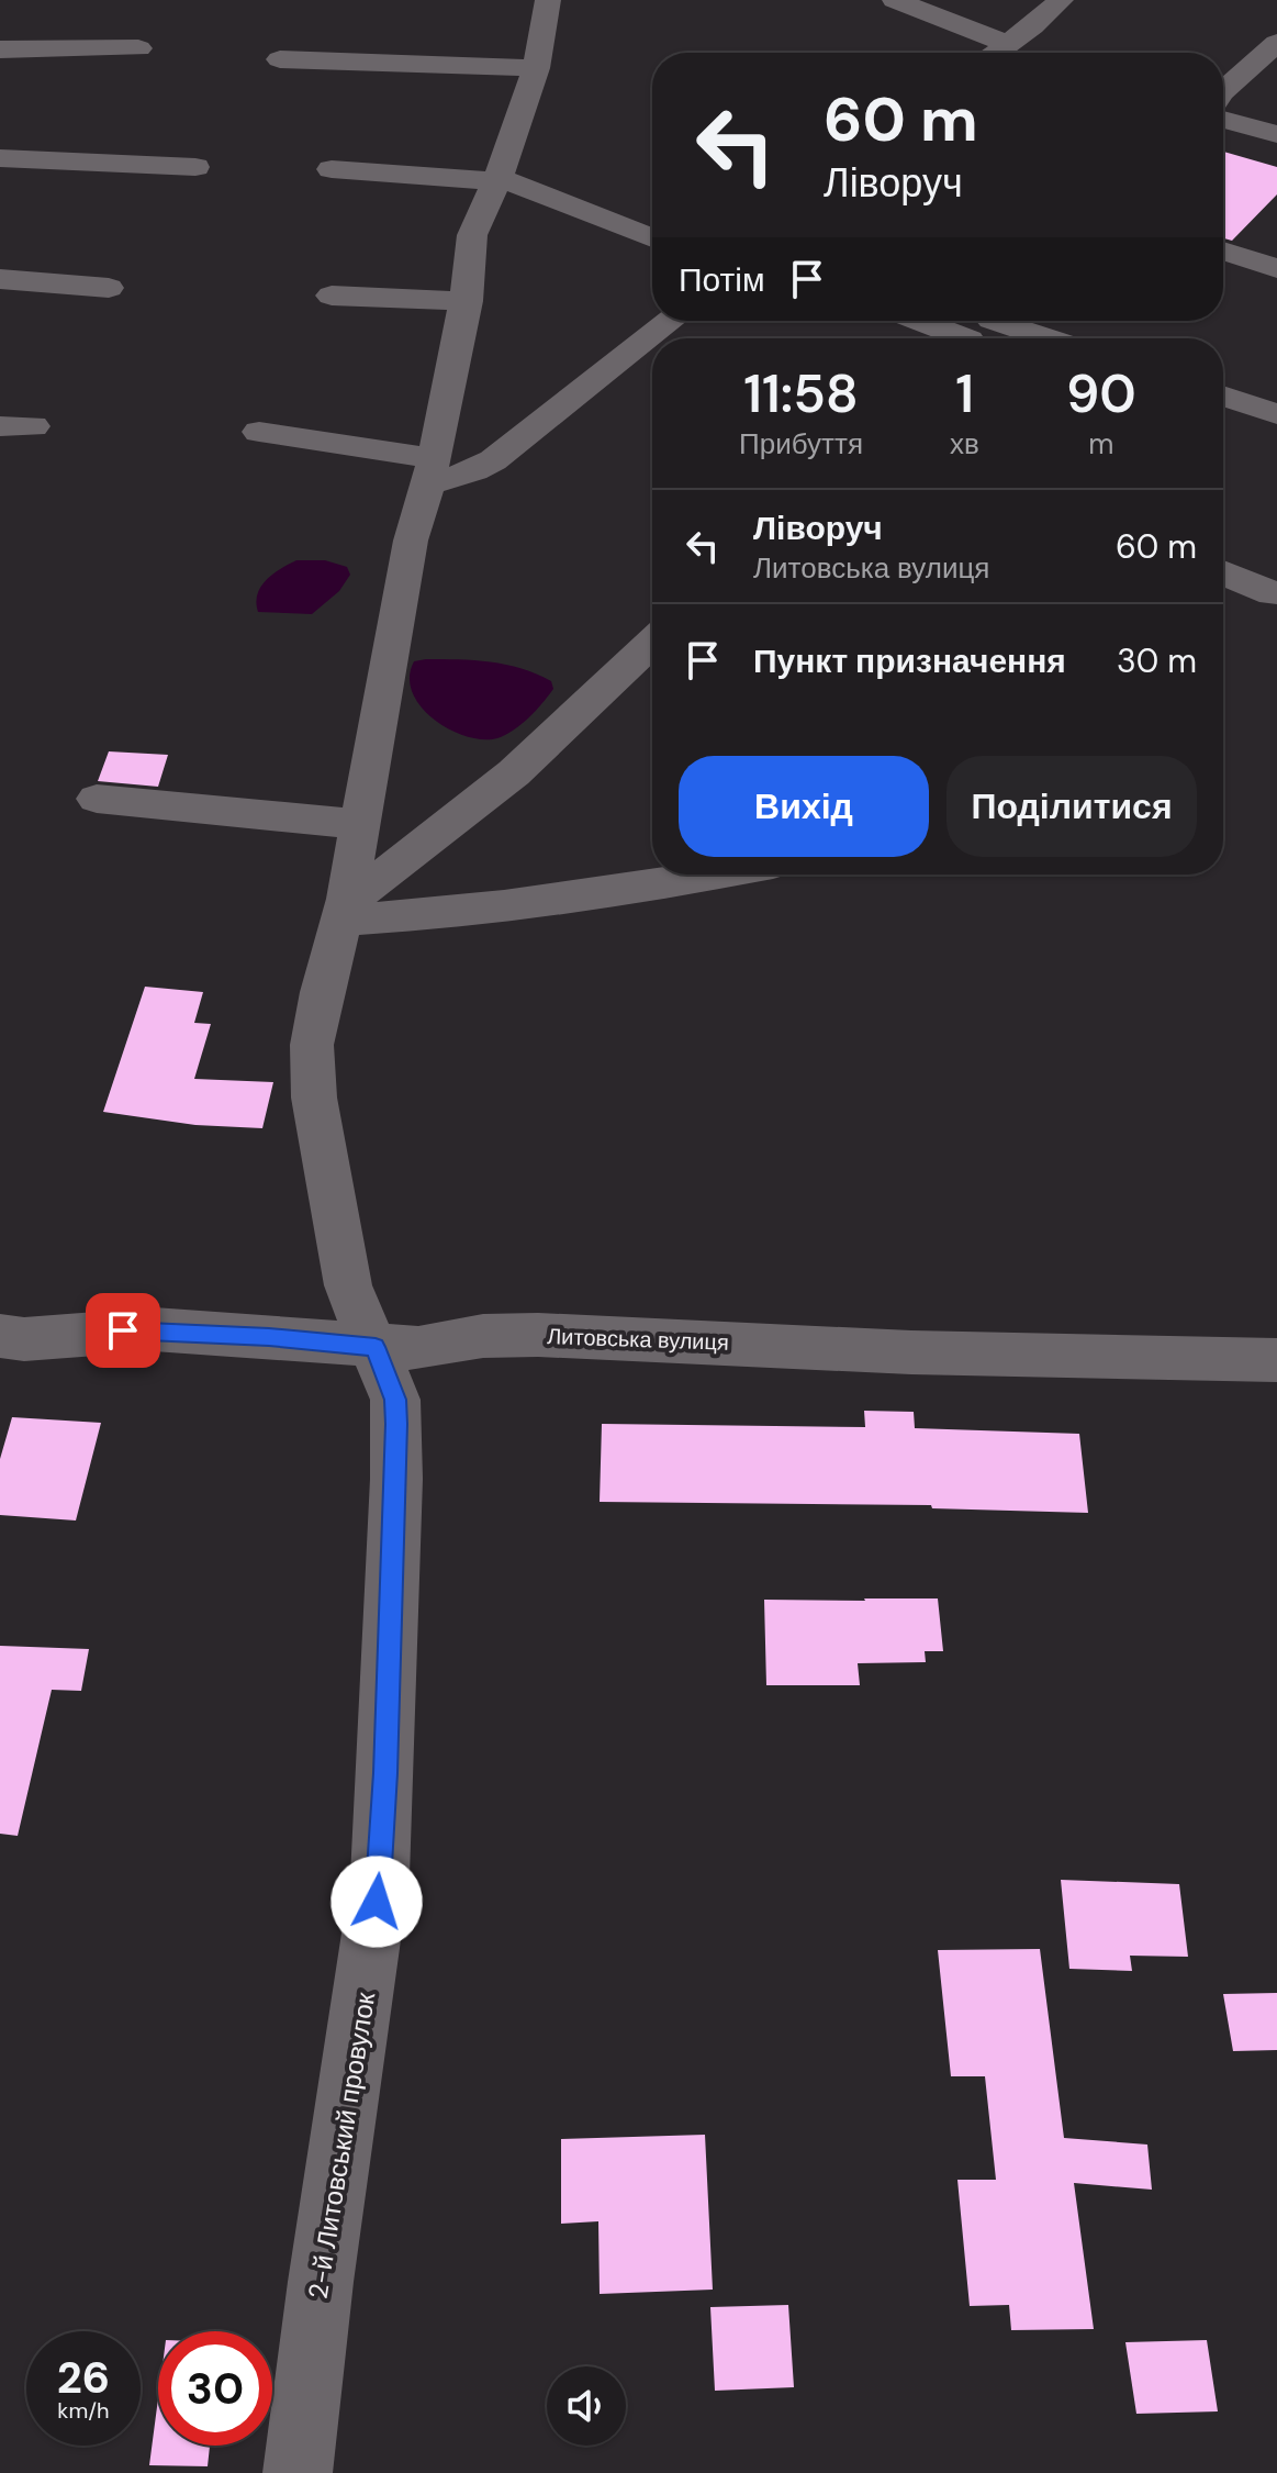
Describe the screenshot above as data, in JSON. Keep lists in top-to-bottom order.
{
  "streets": {
    "street": ["Литовська вулиця", "2-й Литовський провулок"]
  },
  "crossings": [
    ["Литовська вулиця", "2-й Литовський провулок"]
  ],
  "page": {
    "turn": ["60 m", "Ліворуч"],
    "then": "Потім",
    "eta": [
      "11:58",
      "Прибуття",
      "1",
      "хв",
      "90",
      "m"
    ],
    "list": [
      {
        "name": "Ліворуч",
        "note": "Литовська вулиця",
        "value": "60 m"
      },
      {
        "name": "Пункт призначення",
        "value": "30 m"
      }
    ],
    "buttons": ["Вихід", "Поділитися"],
    "speed": "26 km/h",
    "limit": "30"
  }
}
